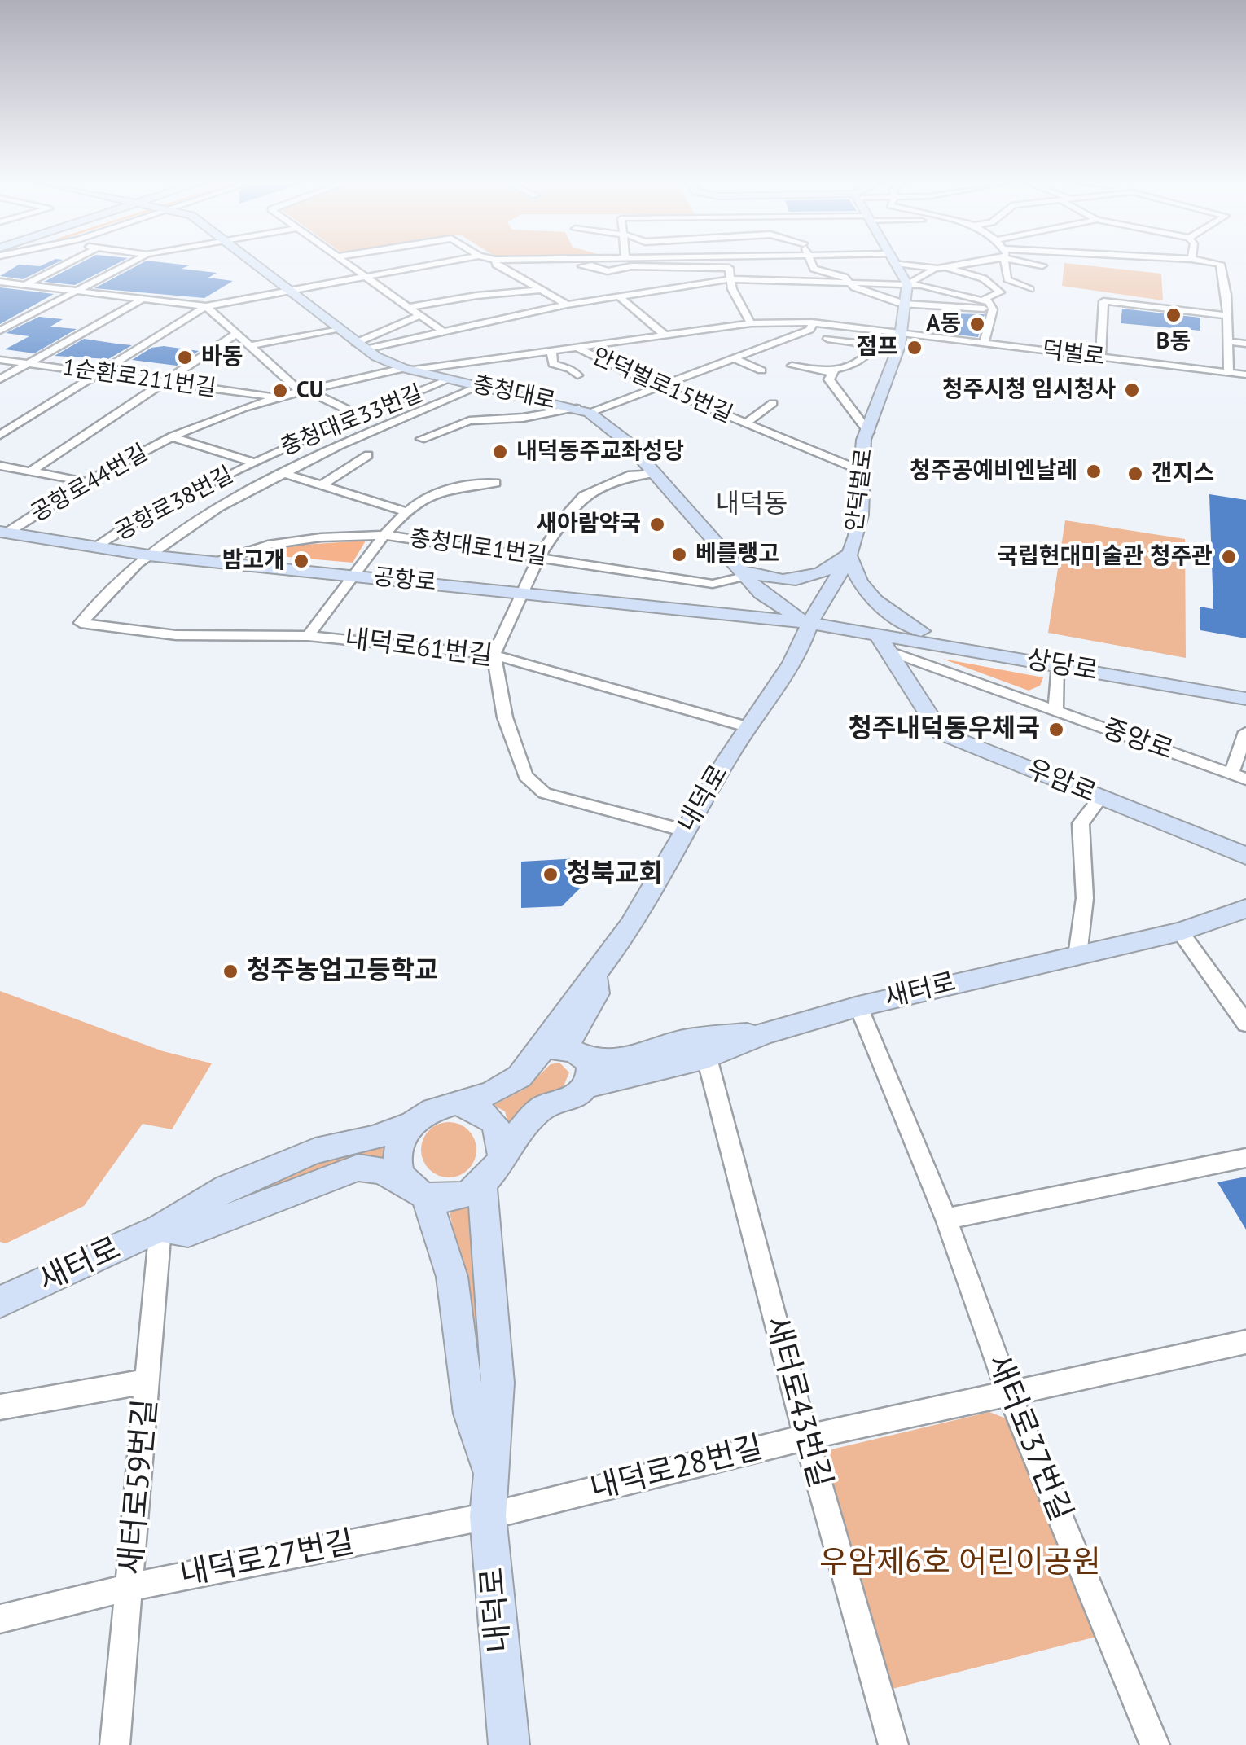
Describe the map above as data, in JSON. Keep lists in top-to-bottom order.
{
  "streets": {
    "street": [
      "덕벌로",
      "1순환로211번길",
      "안덕벌로15번길",
      "충청대로",
      "충청대로33번길",
      "공항로44번길",
      "안덕벌로",
      "공항로38번길",
      "충청대로1번길",
      "공항로",
      "내덕로61번길",
      "상당로",
      "중앙로",
      "우암로",
      "내덕로",
      "새터로",
      "새터로43번길",
      "새터로37번길",
      "내덕로28번길",
      "새터로59번길",
      "내덕로27번길"
    ]
  },
  "crossings": [
    ["덕벌로", "1순환로211번길"],
    ["덕벌로", "안덕벌로15번길"],
    ["덕벌로", "충청대로"],
    ["덕벌로", "공항로44번길"],
    ["덕벌로", "안덕벌로"],
    ["1순환로211번길", "공항로44번길"],
    ["안덕벌로15번길", "안덕벌로"],
    ["충청대로", "충청대로33번길"],
    ["충청대로", "안덕벌로"],
    ["충청대로", "충청대로1번길"],
    ["충청대로", "공항로"],
    ["충청대로", "상당로"],
    ["충청대로", "내덕로"],
    ["충청대로33번길", "공항로38번길"],
    ["공항로44번길", "공항로"],
    ["안덕벌로", "공항로"],
    ["안덕벌로", "상당로"],
    ["안덕벌로", "내덕로"],
    ["공항로38번길", "공항로"],
    ["충청대로1번길", "공항로"],
    ["공항로", "내덕로61번길"],
    ["공항로", "상당로"],
    ["공항로", "내덕로"],
    ["내덕로61번길", "내덕로"],
    ["상당로", "우암로"],
    ["상당로", "내덕로"],
    ["중앙로", "우암로"],
    ["내덕로", "새터로"],
    ["내덕로", "내덕로28번길"],
    ["내덕로", "내덕로27번길"],
    ["새터로", "새터로37번길"],
    ["새터로", "새터로59번길"],
    ["새터로43번길", "내덕로28번길"],
    ["새터로37번길", "내덕로28번길"],
    ["내덕로28번길", "내덕로27번길"],
    ["새터로59번길", "내덕로27번길"]
  ],
  "districts": ["내덕동"],
  "parks": ["우암제6호 어린이공원"],
  "places": [
    "B동",
    "A동",
    "점프",
    "바동",
    "청주시청 임시청사",
    "CU",
    "내덕동주교좌성당",
    "청주공예비엔날레",
    "갠지스",
    "새아람약국",
    "베를랭고",
    "국립현대미술관 청주관",
    "밤고개",
    "청주내덕동우체국",
    "청북교회",
    "청주농업고등학교"
  ]
}
